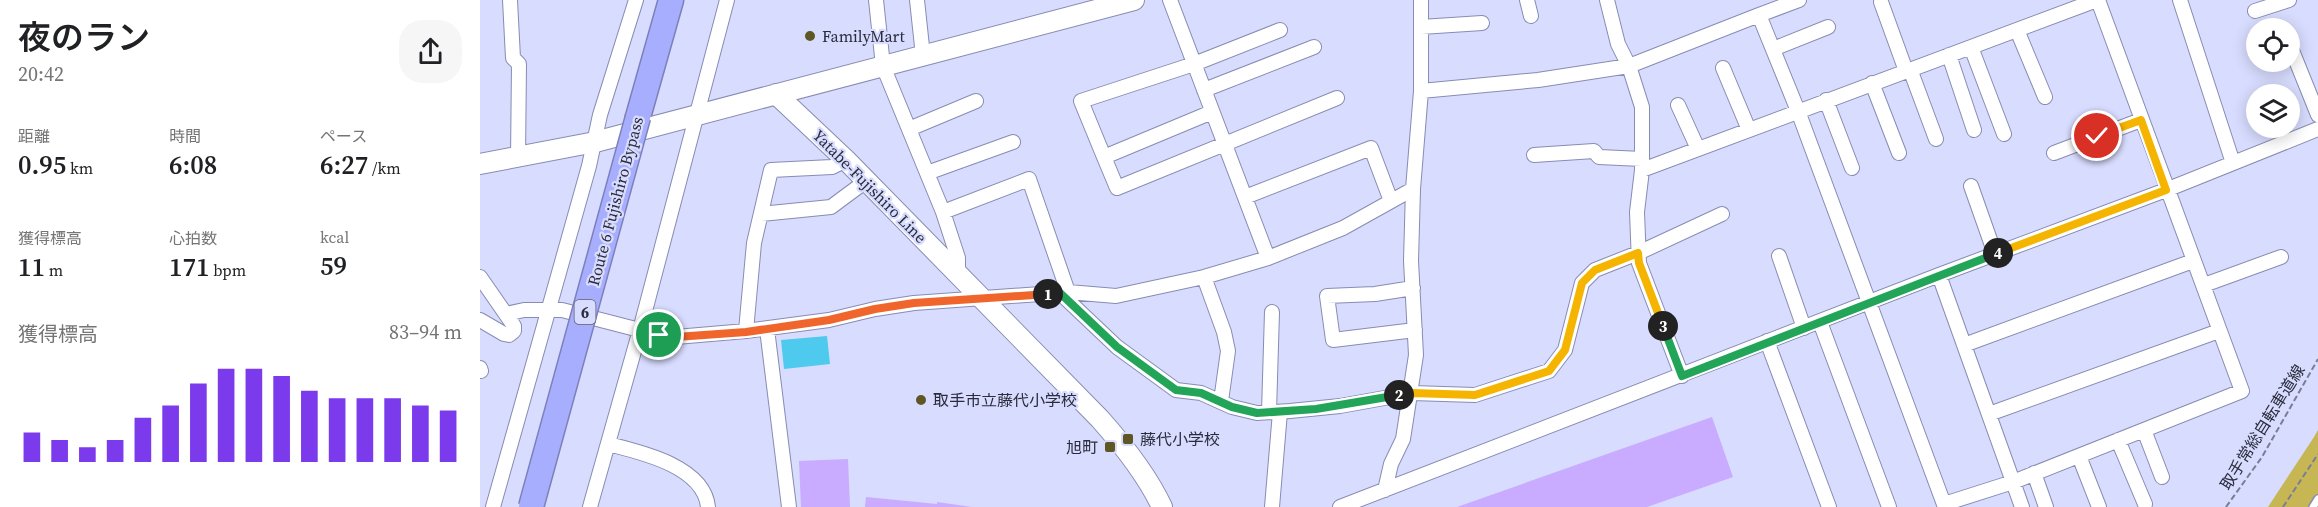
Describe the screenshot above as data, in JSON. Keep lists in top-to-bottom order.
{
  "streets": {
    "highway": ["Route 6 Fujishiro Bypass", "6"],
    "main road": ["Yatabe-Fujishiro Line"],
    "path": ["取手常総自転車道線"]
  },
  "places": {
    "other": ["FamilyMart", "取手市立藤代小学校"],
    "transit": ["藤代小学校", "旭町"]
  },
  "page": {
    "heading": ["夜のラン", "20:42"],
    "stats": [
      ["距離", "0.95 km"],
      ["時間", "6:08"],
      ["ペース", "6:27 /km"],
      ["獲得標高", "11 m"],
      ["心拍数", "171 bpm"],
      ["kcal", "59"]
    ],
    "pins": [
      "4",
      "1",
      "3",
      "2"
    ],
    "chart": ["獲得標高", "83–94 m"]
  }
}
